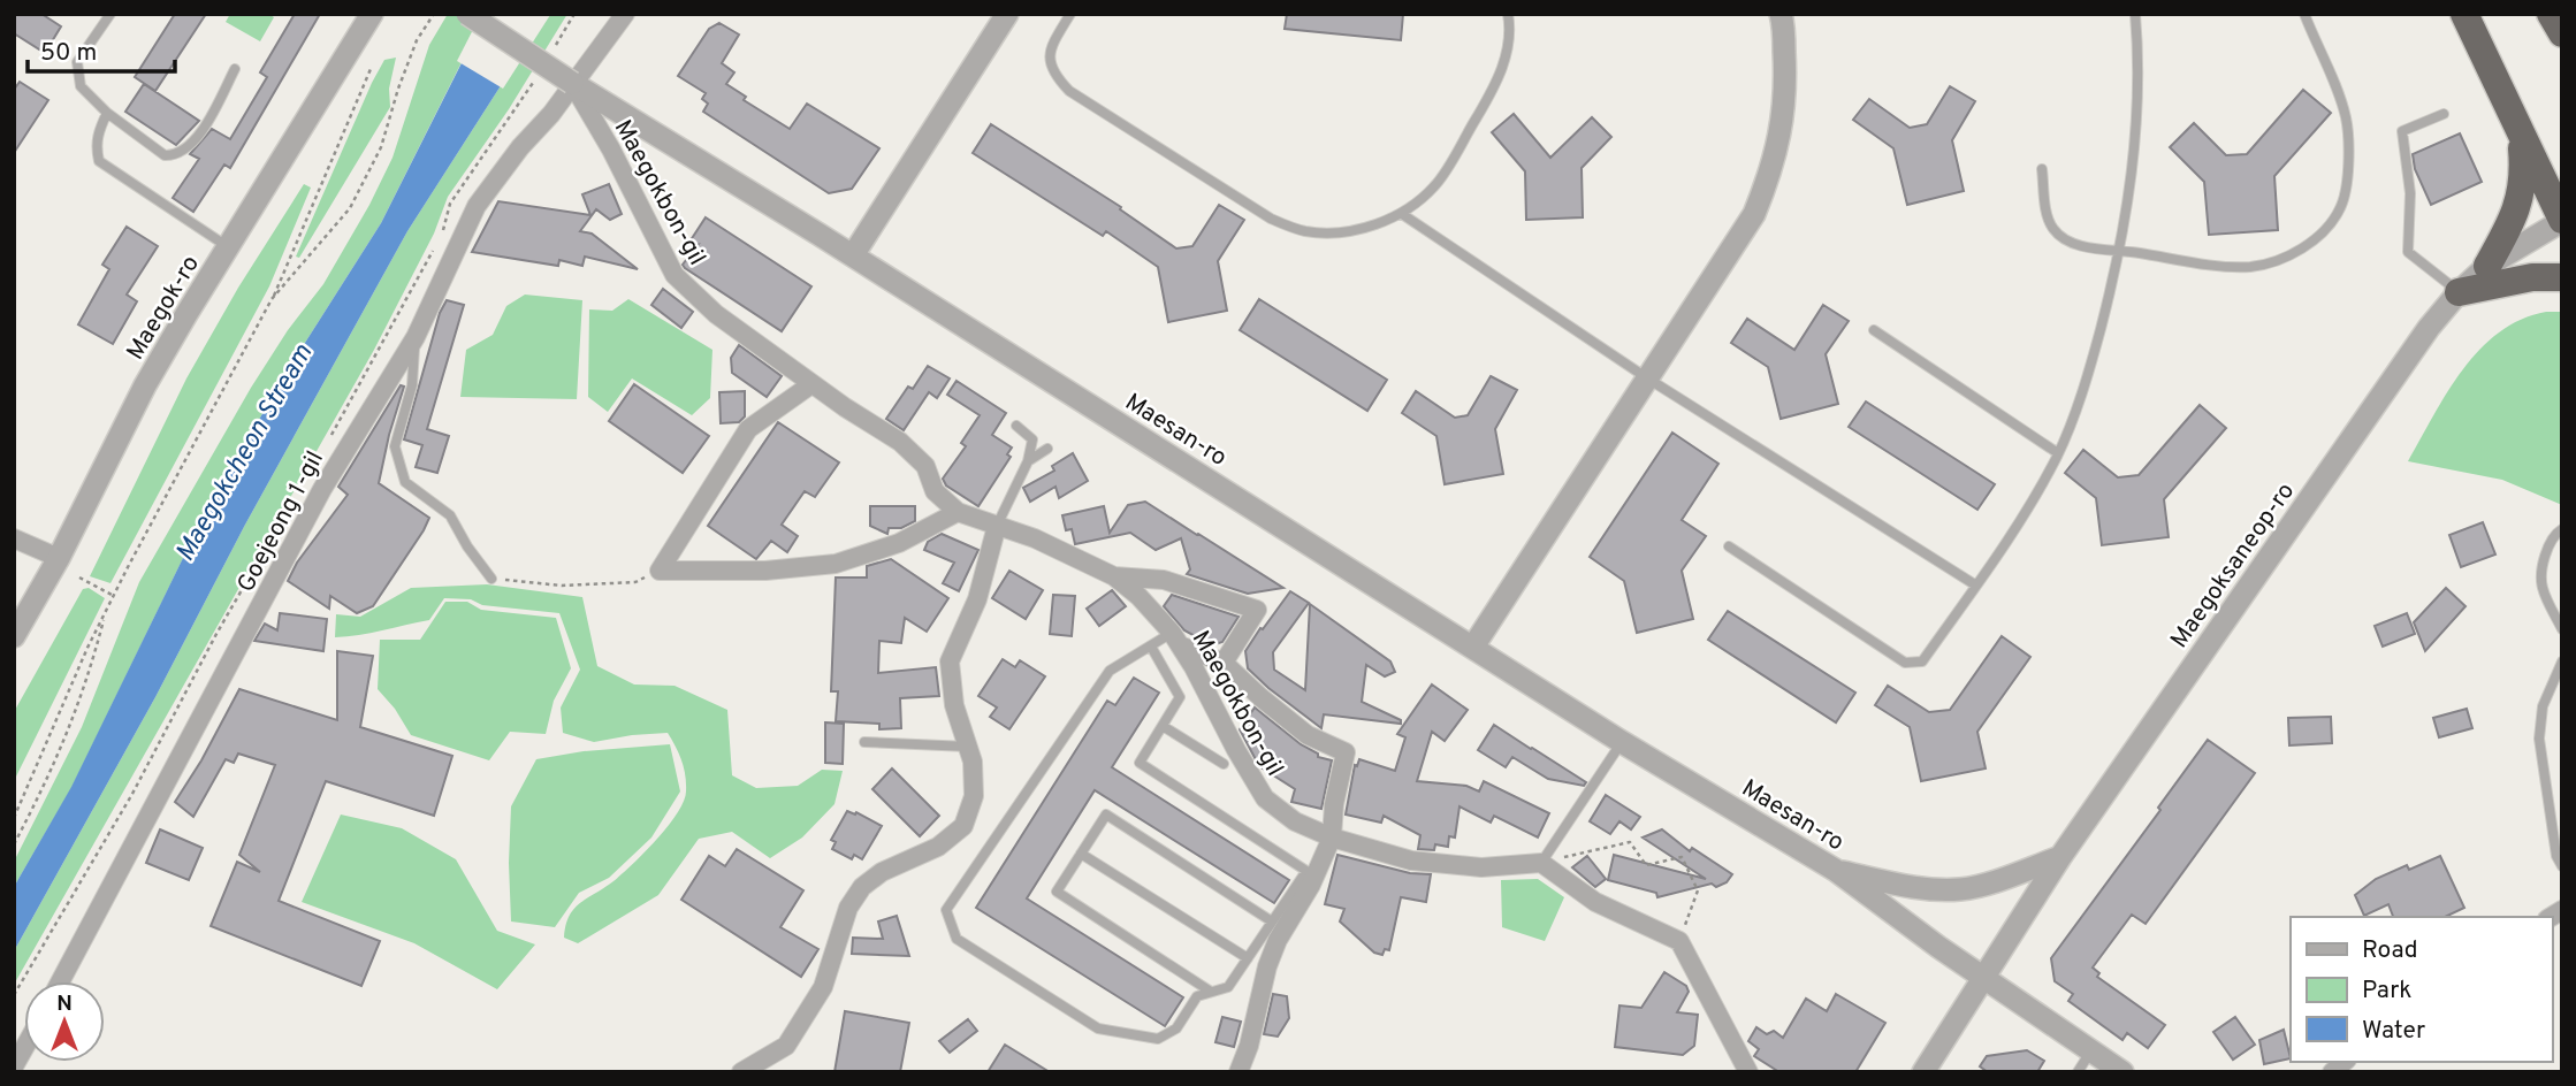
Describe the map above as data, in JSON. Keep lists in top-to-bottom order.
{
  "streets": {
    "street": [
      "Maegokbon-gil",
      "Maegok-ro",
      "Maesan-ro",
      "Goejeong 1-gil",
      "Maegoksaneop-ro"
    ]
  },
  "crossings": [
    ["Maegokbon-gil", "Maesan-ro"],
    ["Maegokbon-gil", "Goejeong 1-gil"],
    ["Maesan-ro", "Goejeong 1-gil"],
    ["Maesan-ro", "Maegoksaneop-ro"]
  ],
  "water": ["Maegokcheon Stream"],
  "legend": ["Road", "Park", "Water"],
  "scale_bar": "50 m",
  "north": "top"
}
